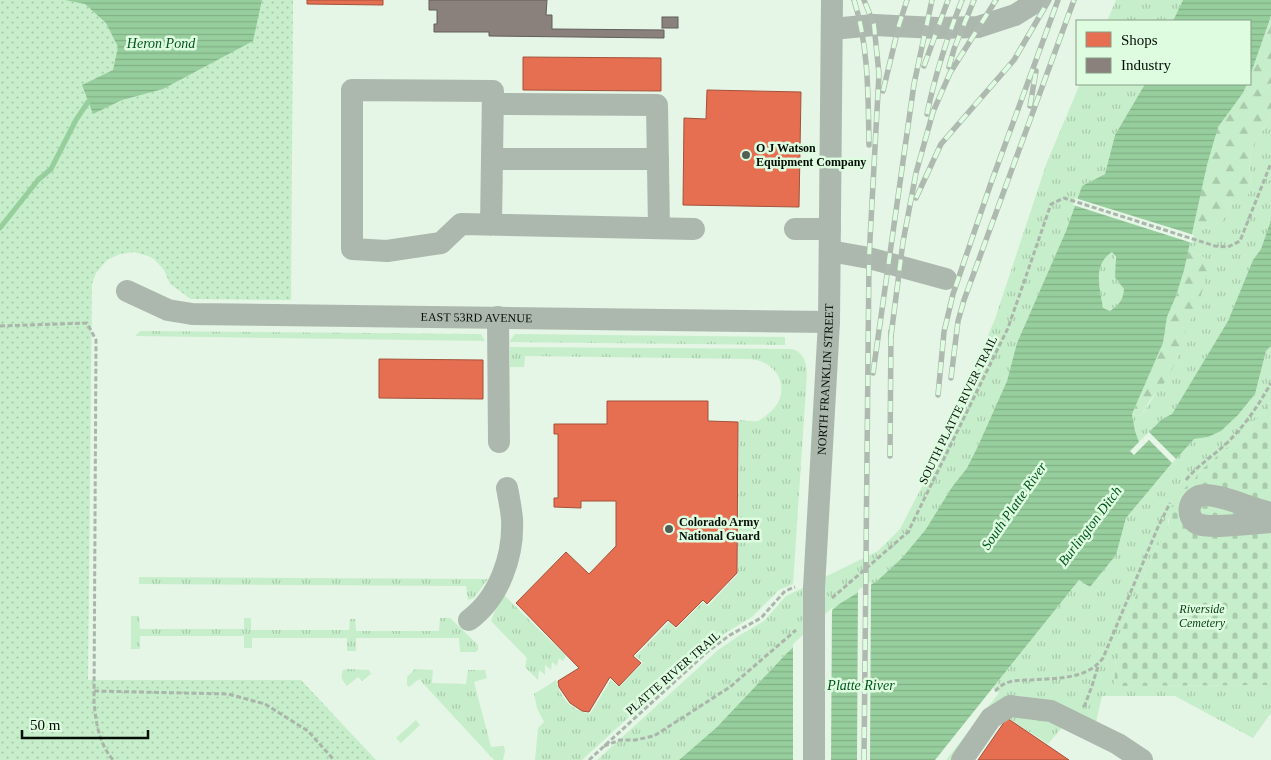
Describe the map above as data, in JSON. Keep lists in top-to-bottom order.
{
  "streets": {
    "street": ["EAST 53RD AVENUE", "NORTH FRANKLIN STREET"],
    "path": ["SOUTH PLATTE RIVER TRAIL", "PLATTE RIVER TRAIL"]
  },
  "crossings": [
    ["EAST 53RD AVENUE", "NORTH FRANKLIN STREET"],
    ["NORTH FRANKLIN STREET", "SOUTH PLATTE RIVER TRAIL"],
    ["NORTH FRANKLIN STREET", "PLATTE RIVER TRAIL"],
    ["SOUTH PLATTE RIVER TRAIL", "PLATTE RIVER TRAIL"]
  ],
  "water": [
    "Heron Pond",
    "South Platte River",
    "Burlington Ditch",
    "Platte River"
  ],
  "parks": ["Riverside Cemetery"],
  "places": ["O J Watson Equipment Company", "Colorado Army National Guard"],
  "legend": ["Shops", "Industry"],
  "scale_bar": "50 m"
}
